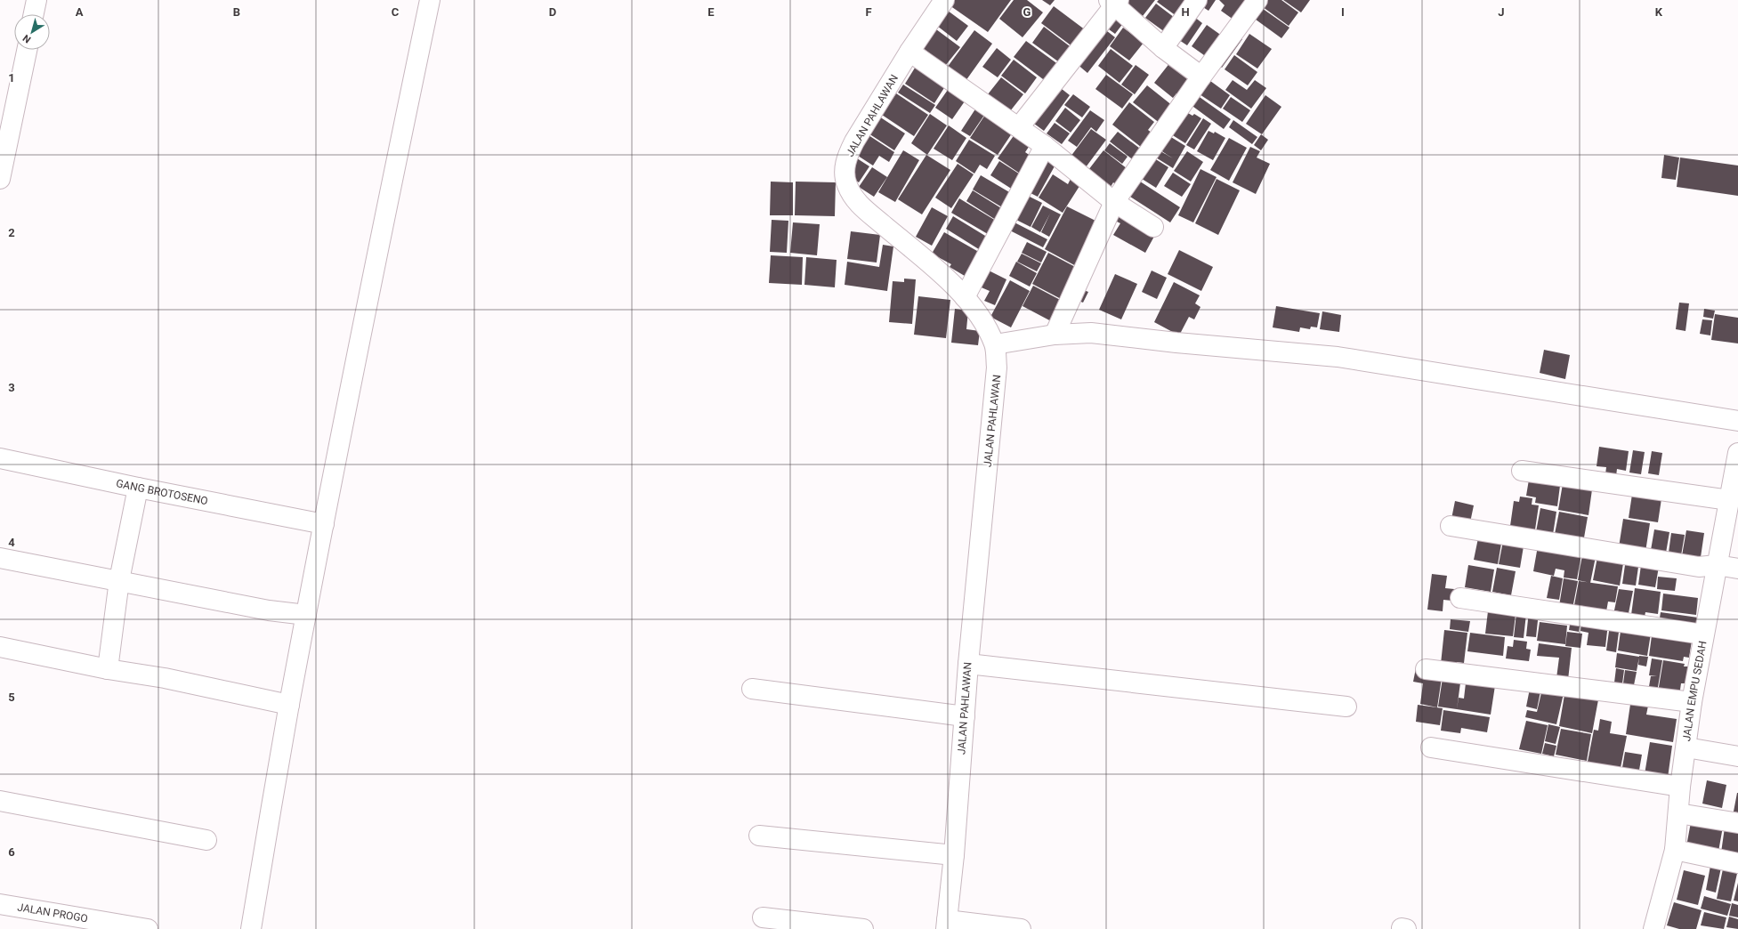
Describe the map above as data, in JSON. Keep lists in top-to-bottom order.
{
  "streets": {
    "street": [
      "JALAN PAHLAWAN",
      "GANG BROTOSENO",
      "JALAN EMPU SEDAH",
      "JALAN PROGO"
    ]
  },
  "north": "bottom left",
  "grid": {
    "columns": [
      "A",
      "B",
      "C",
      "D",
      "E",
      "F",
      "G",
      "H",
      "I",
      "J",
      "K"
    ],
    "rows": [
      "1",
      "2",
      "3",
      "4",
      "5",
      "6"
    ]
  }
}
